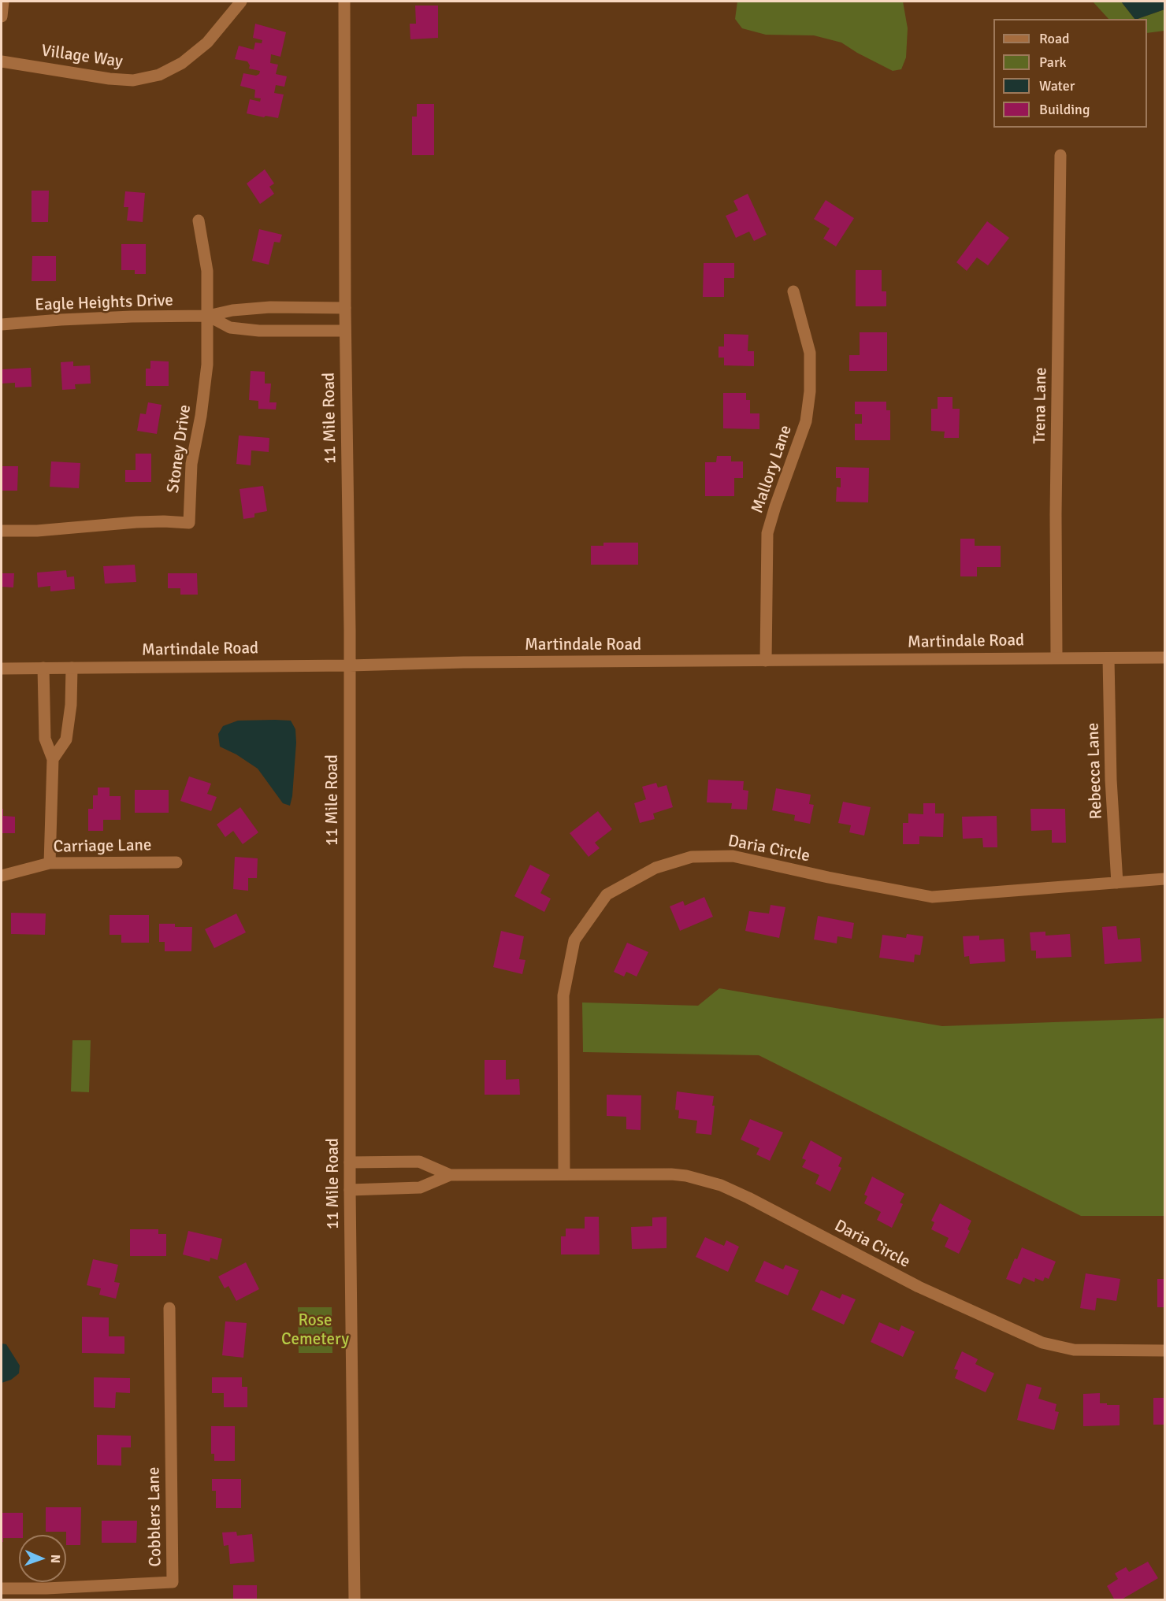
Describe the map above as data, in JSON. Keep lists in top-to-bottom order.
{
  "streets": {
    "street": [
      "Village Way",
      "Eagle Heights Drive",
      "Trena Lane",
      "11 Mile Road",
      "Stoney Drive",
      "Mallory Lane",
      "Martindale Road",
      "Rebecca Lane",
      "Carriage Lane",
      "Daria Circle",
      "Cobblers Lane"
    ]
  },
  "crossings": [
    ["Eagle Heights Drive", "11 Mile Road"],
    ["Eagle Heights Drive", "Stoney Drive"],
    ["Trena Lane", "Martindale Road"],
    ["11 Mile Road", "Martindale Road"],
    ["11 Mile Road", "Daria Circle"],
    ["Mallory Lane", "Martindale Road"],
    ["Martindale Road", "Rebecca Lane"],
    ["Rebecca Lane", "Daria Circle"]
  ],
  "parks": ["Rose Cemetery"],
  "legend": [
    "Road",
    "Park",
    "Water",
    "Building"
  ],
  "north": "right"
}
